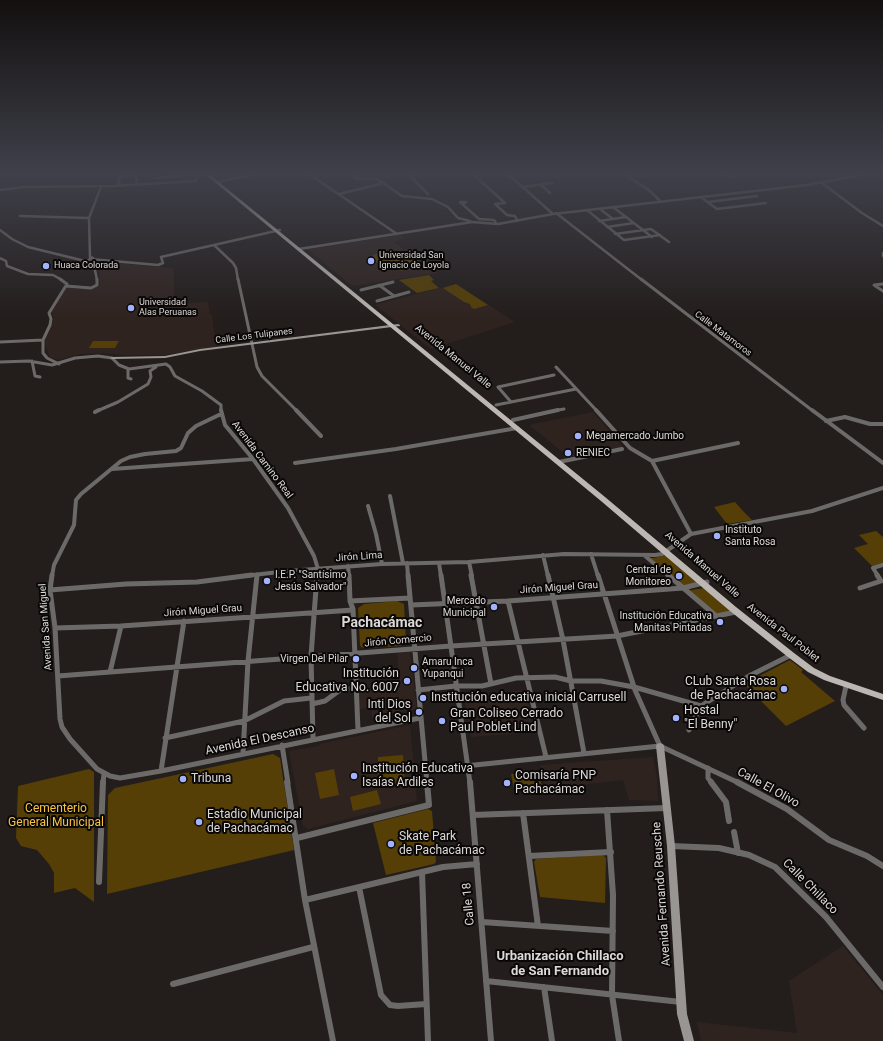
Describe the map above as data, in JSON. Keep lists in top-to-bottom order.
{
  "streets": {
    "main road": ["Avenida Manuel Valle", "Avenida Paul Poblet"],
    "street": [
      "Calle Matamoros",
      "Calle Los Tulipanes",
      "Avenida Camino Real",
      "Jirón Lima",
      "Jirón Miguel Grau",
      "Avenida San Miguel",
      "Jirón Comercio",
      "Avenida El Descanso",
      "Calle El Olivo",
      "Calle Chillaco",
      "Avenida Fernando Reusche",
      "Calle 18"
    ]
  },
  "crossings": [
    ["Calle Los Tulipanes", "Avenida Manuel Valle"],
    ["Avenida Manuel Valle", "Jirón Lima"],
    ["Avenida Manuel Valle", "Jirón Miguel Grau"],
    ["Avenida Manuel Valle", "Avenida Paul Poblet"],
    ["Avenida Manuel Valle", "Jirón Comercio"],
    ["Avenida Camino Real", "Jirón Lima"],
    ["Avenida Camino Real", "Avenida San Miguel"],
    ["Jirón Lima", "Avenida San Miguel"],
    ["Jirón Lima", "Calle 18"],
    ["Jirón Miguel Grau", "Avenida San Miguel"],
    ["Jirón Miguel Grau", "Calle 18"],
    ["Avenida San Miguel", "Jirón Comercio"],
    ["Avenida San Miguel", "Avenida El Descanso"],
    ["Avenida Paul Poblet", "Jirón Comercio"],
    ["Jirón Comercio", "Calle 18"],
    ["Calle El Olivo", "Avenida Fernando Reusche"],
    ["Calle Chillaco", "Avenida Fernando Reusche"]
  ],
  "districts": ["Pachacámac", "Urbanización Chillaco de San Fernando"],
  "parks": ["Cementerio General Municipal"],
  "places": [
    "Universidad San Ignacio de Loyola",
    "Huaca Colorada",
    "Universidad Alas Peruanas",
    "Megamercado Jumbo",
    "RENIEC",
    "Instituto Santa Rosa",
    "Central de Monitoreo",
    "I.E.P. \"Santísimo Jesús Salvador\"",
    "Mercado Municipal",
    "Institución Educativa Manitas Pintadas",
    "Virgen Del Pilar",
    "Amaru Inca Yupanqui",
    "Institución Educativa No. 6007",
    "CLub Santa Rosa de Pachacámac",
    "Institución educativa inicial Carrusell",
    "Inti Dios del Sol",
    "Hostal \"El Benny\"",
    "Gran Coliseo Cerrado Paul Poblet Lind",
    "Institución Educativa Isaías Ardiles",
    "Tribuna",
    "Comisaría PNP Pachacámac",
    "Estadio Municipal de Pachacámac",
    "Skate Park de Pachacámac"
  ]
}
